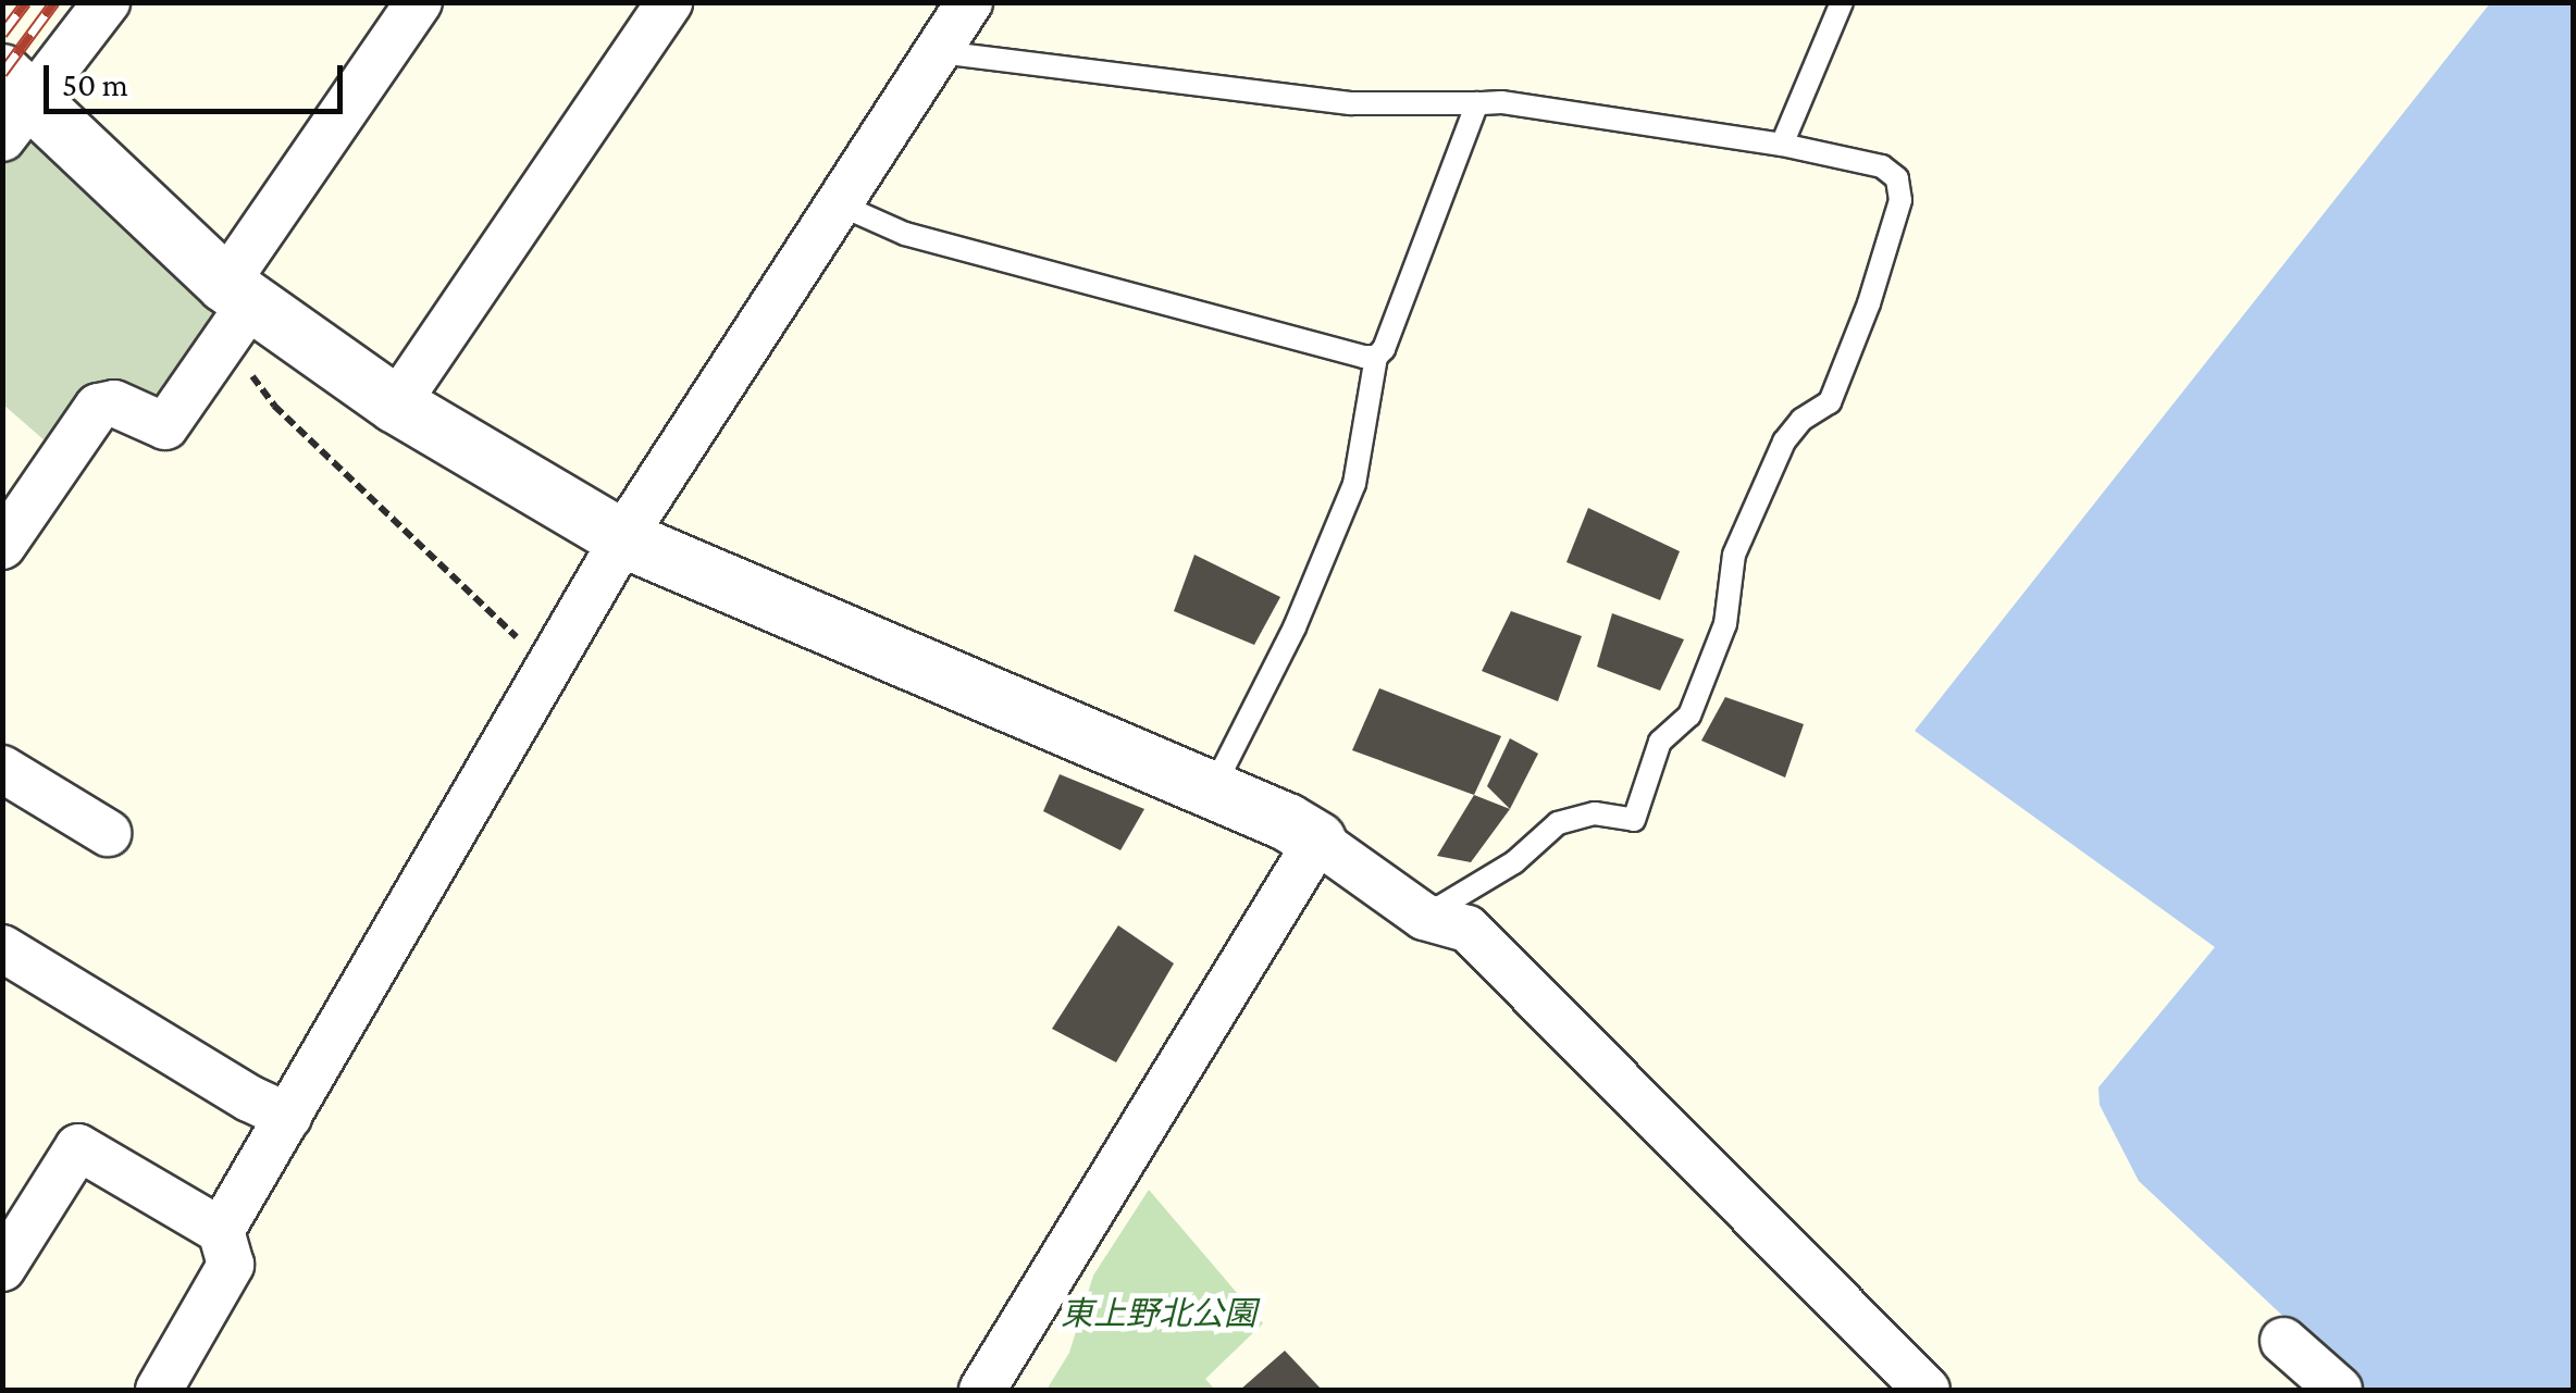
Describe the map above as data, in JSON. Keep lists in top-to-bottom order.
{
  "parks": ["東上野北公園"],
  "scale_bar": "50 m"
}
